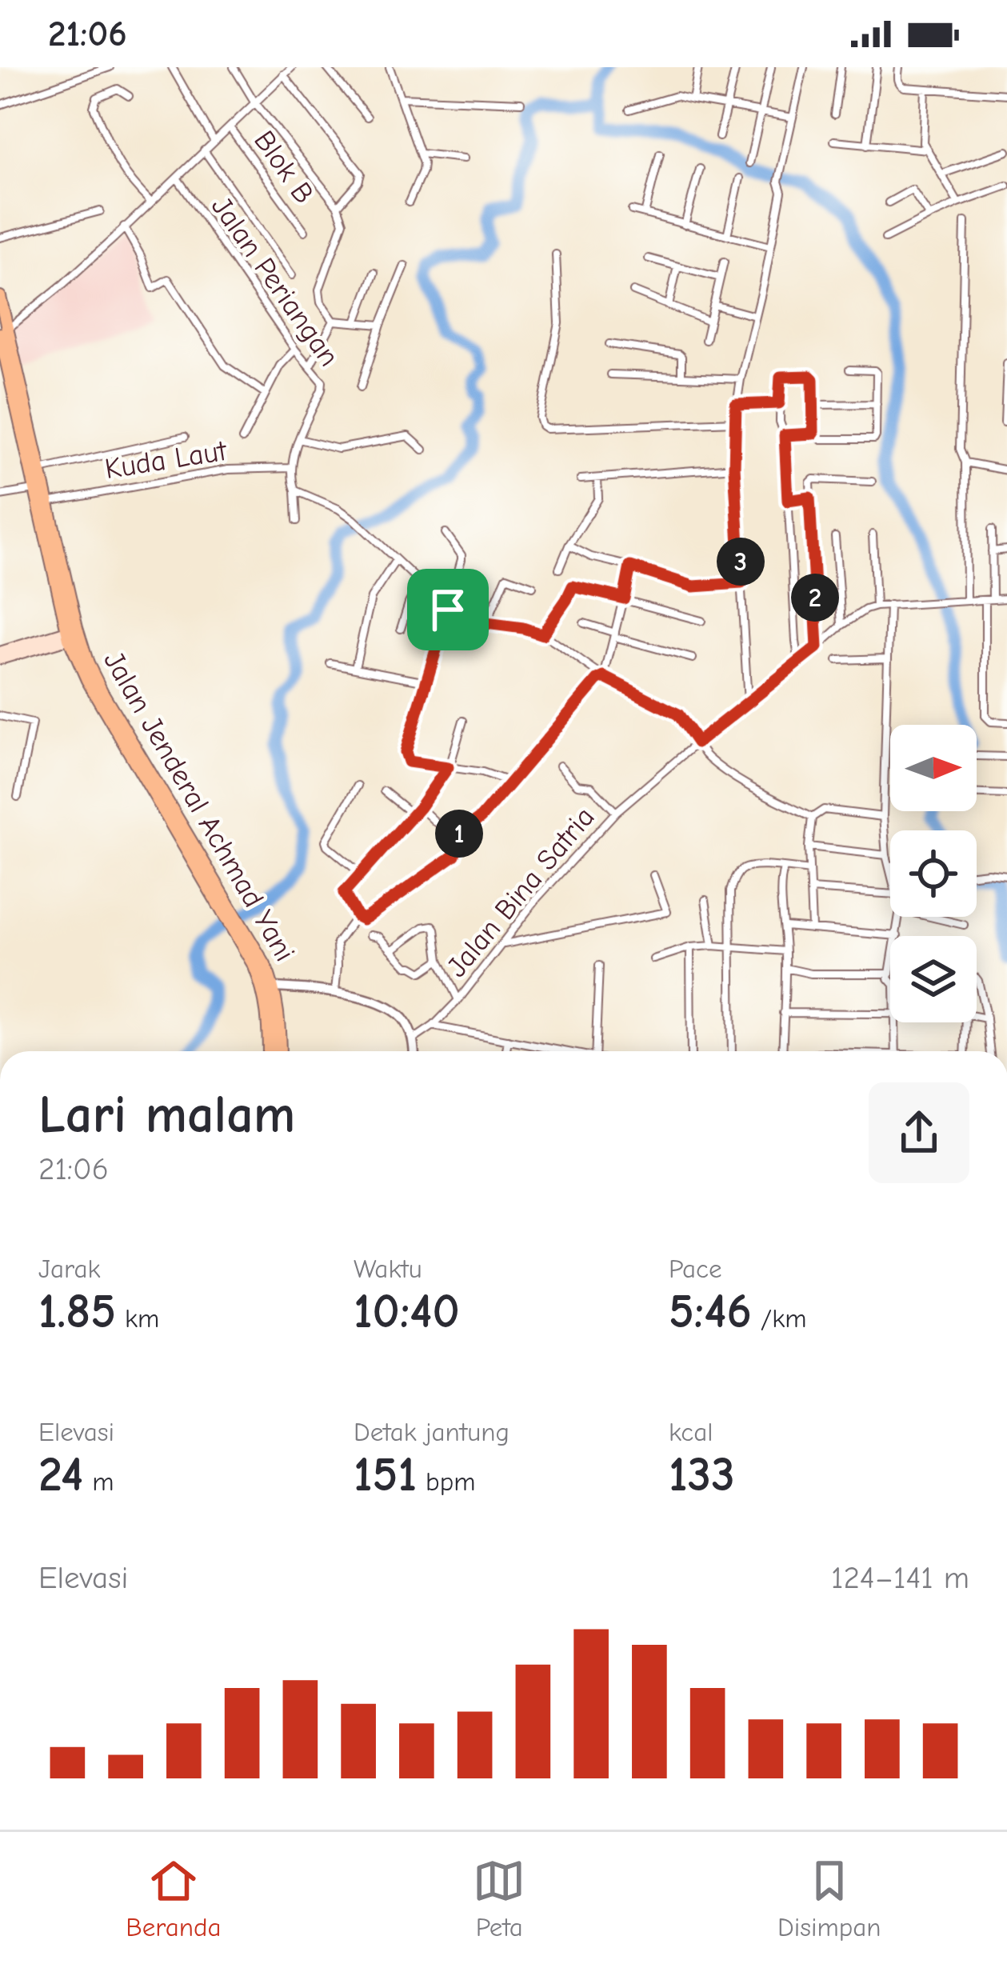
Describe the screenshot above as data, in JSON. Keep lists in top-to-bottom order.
{
  "streets": {
    "highway": ["Jalan Jenderal Achmad Yani"],
    "street": [
      "Blok B",
      "Jalan Periangan",
      "Kuda Laut",
      "Jalan Bina Satria"
    ]
  },
  "crossings": [
    ["Jalan Periangan", "Kuda Laut"],
    ["Kuda Laut", "Jalan Jenderal Achmad Yani"]
  ],
  "north": "right",
  "page": {
    "status": "21:06",
    "pins": ["3", "2", "1"],
    "heading": ["Lari malam", "21:06"],
    "stats": [
      ["Jarak", "1.85 km"],
      ["Waktu", "10:40"],
      ["Pace", "5:46 /km"],
      ["Elevasi", "24 m"],
      ["Detak jantung", "151 bpm"],
      ["kcal", "133"]
    ],
    "chart": ["Elevasi", "124–141 m"],
    "tabs": ["Beranda", "Peta", "Disimpan"]
  }
}
